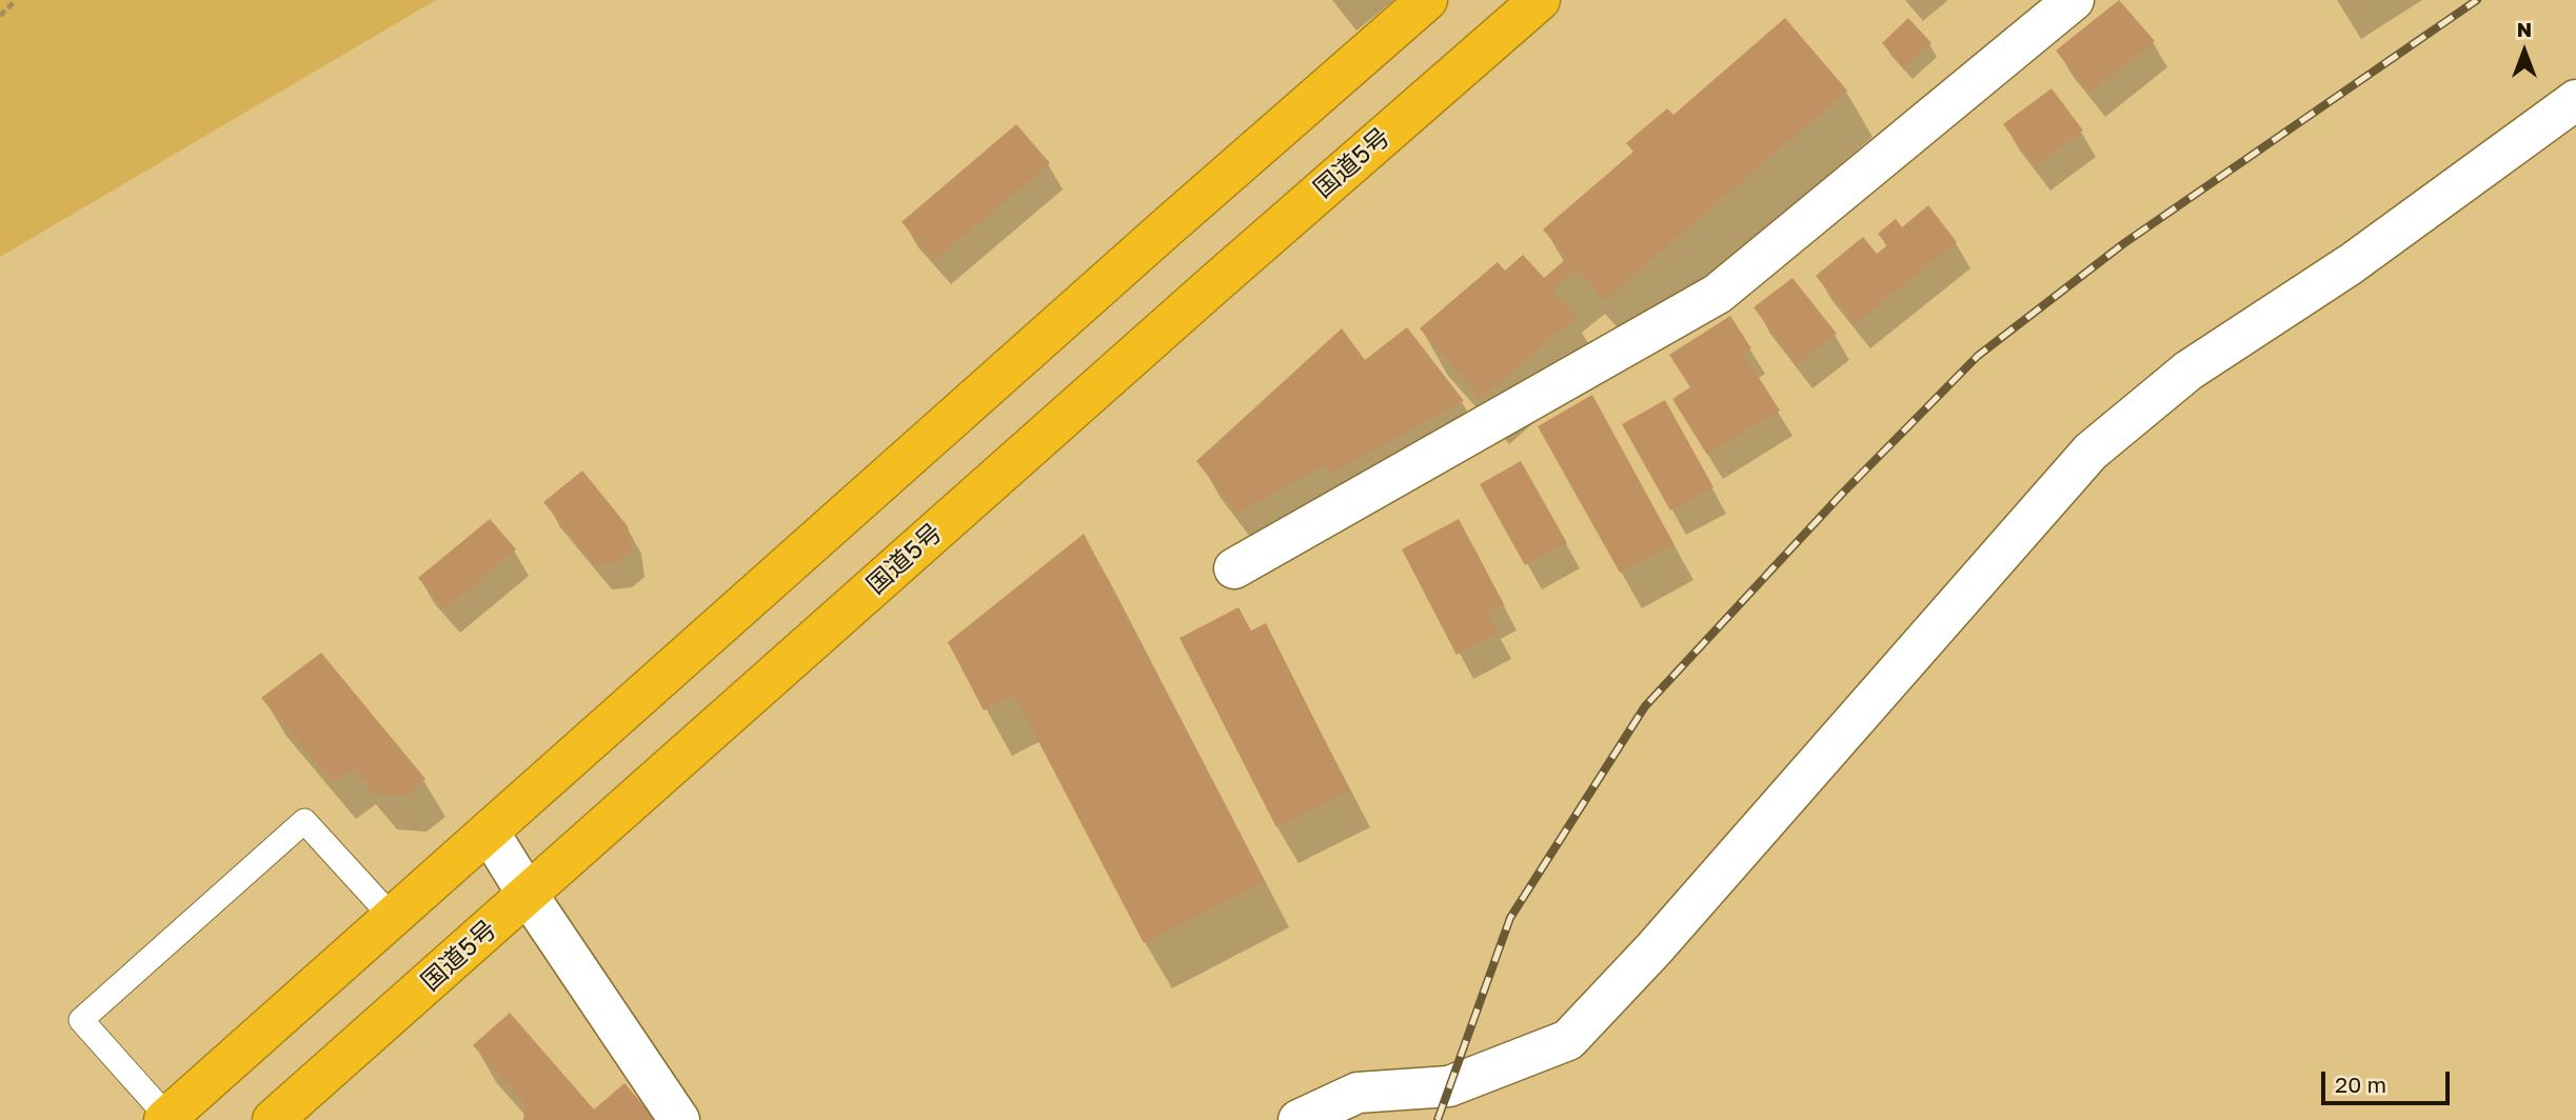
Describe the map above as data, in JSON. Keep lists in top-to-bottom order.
{
  "streets": {
    "highway": ["国道5号"]
  },
  "scale_bar": "20 m",
  "north": "top"
}
